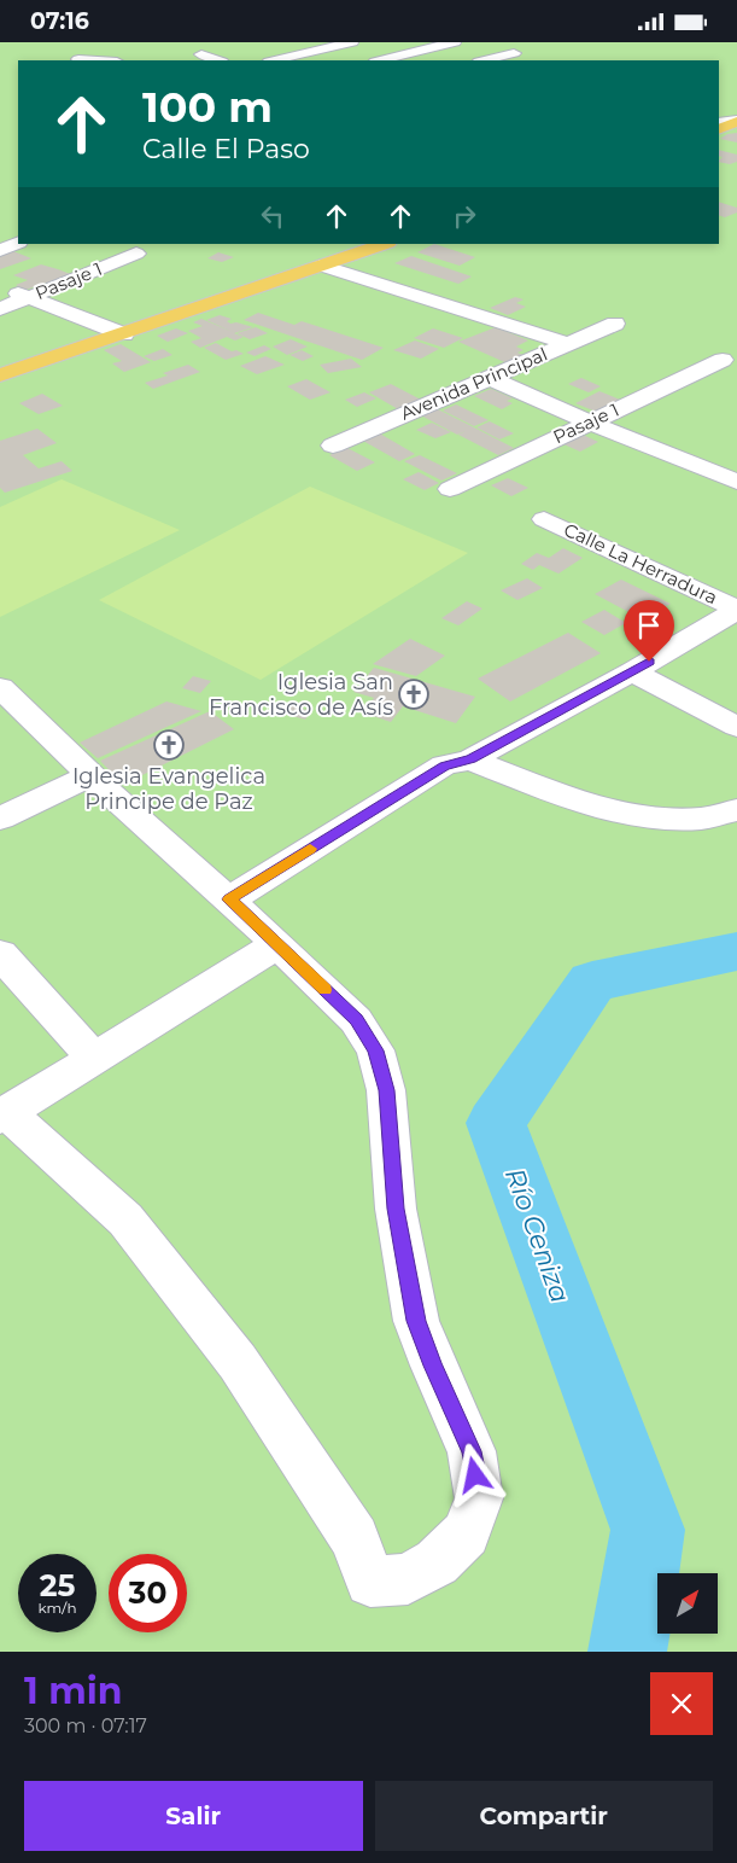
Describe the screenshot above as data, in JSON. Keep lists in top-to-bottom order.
{
  "streets": {
    "street": ["Pasaje 1", "Avenida Principal", "Calle La Herradura"]
  },
  "water": ["Río Ceniza"],
  "places": {
    "church": ["Iglesia San Francisco de Asís", "Iglesia Evangelica Principe de Paz"]
  },
  "north": "top right",
  "page": {
    "status": "07:16",
    "turn": ["100 m", "Calle El Paso"],
    "speed": "25 km/h",
    "limit": "30",
    "heading": ["1 min", "300 m · 07:17"],
    "buttons": ["Salir", "Compartir"]
  }
}
